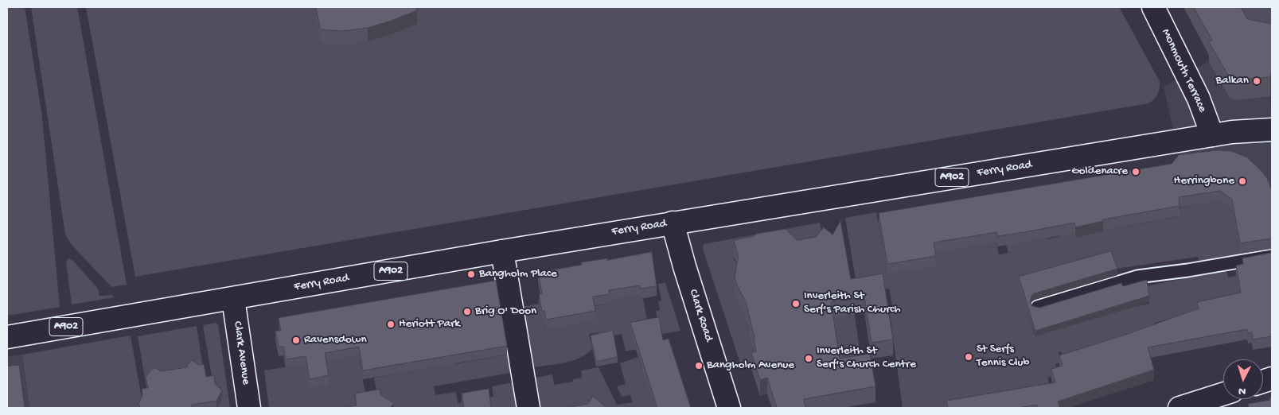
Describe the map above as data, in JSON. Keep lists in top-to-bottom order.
{
  "streets": {
    "main road": [
      "Monmouth Terrace",
      "Ferry Road",
      "A902",
      "Clark Road",
      "Clark Avenue"
    ]
  },
  "crossings": [
    ["Monmouth Terrace", "Ferry Road"],
    ["Ferry Road", "Clark Road"],
    ["Ferry Road", "Clark Avenue"]
  ],
  "places": [
    "Balkan",
    "Goldenacre",
    "Herringbone",
    "Bangholm Place",
    "Inverleith St Serf's Parish Church",
    "Brig O' Doon",
    "Heriott Park",
    "Ravensdown",
    "St Serfs Tennis Club",
    "Inverleith St Serf's Church Centre",
    "Bangholm Avenue"
  ],
  "north": "bottom"
}
